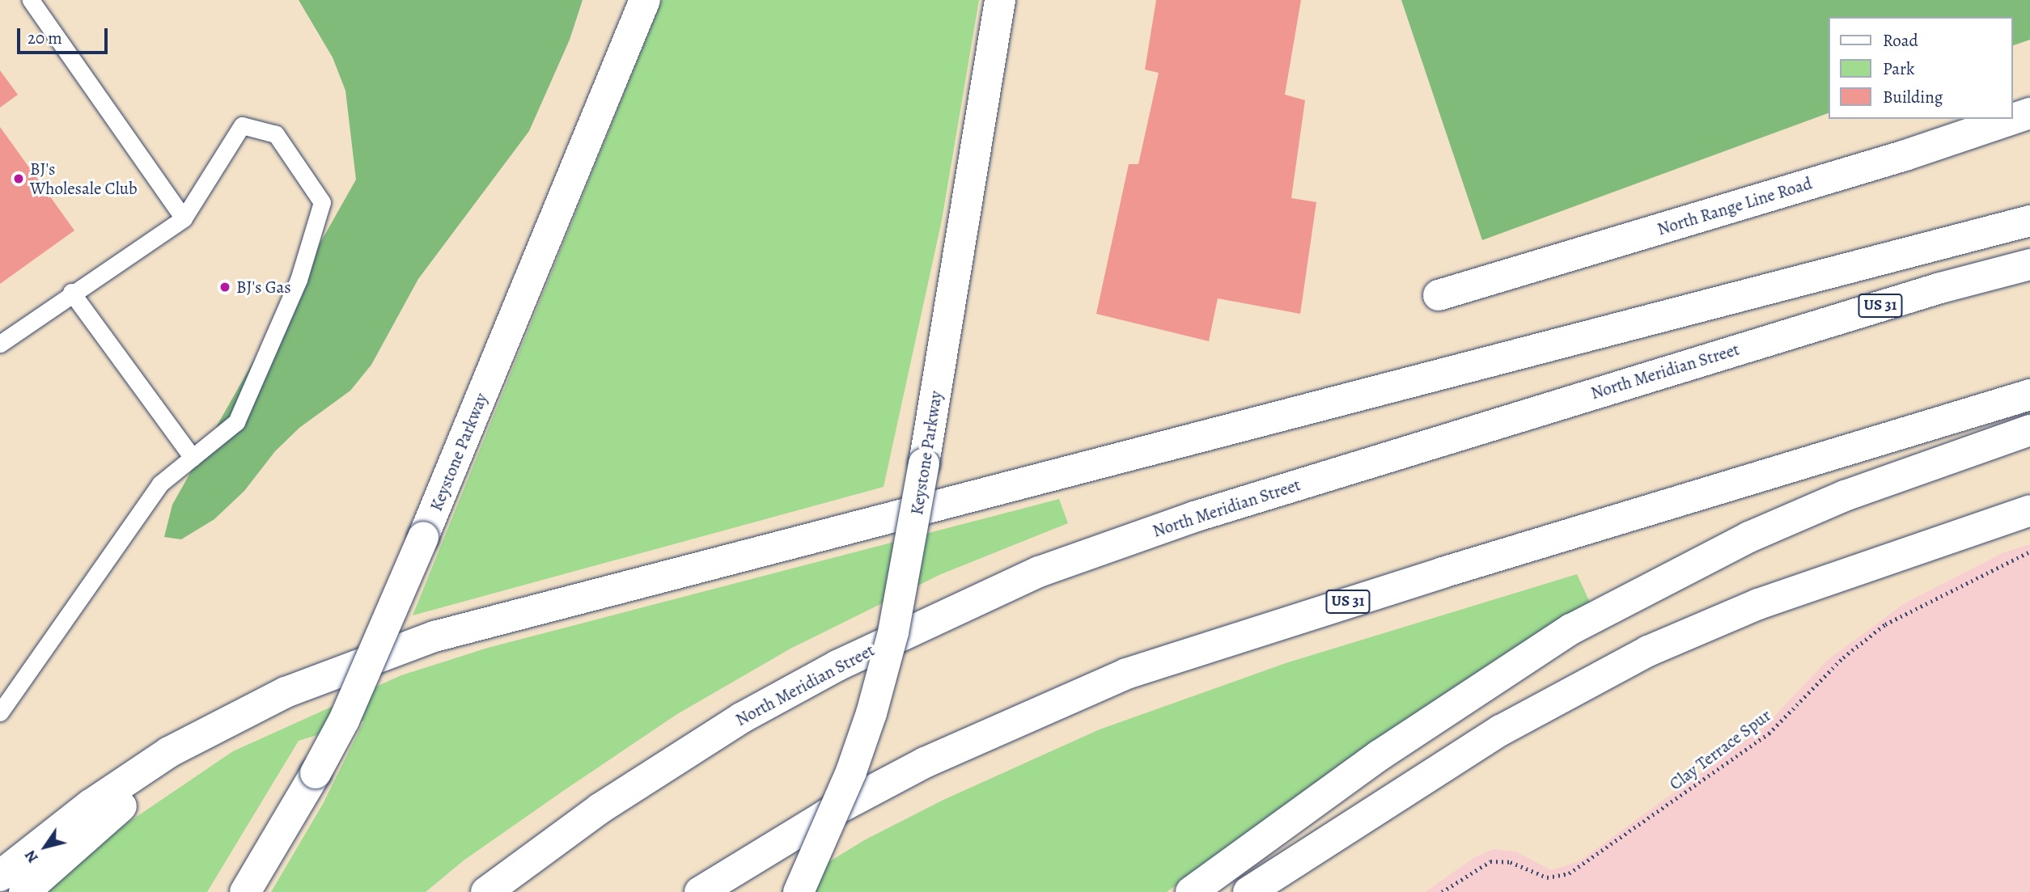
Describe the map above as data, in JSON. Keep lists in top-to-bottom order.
{
  "streets": {
    "main road": [
      "North Range Line Road",
      "US 31",
      "North Meridian Street",
      "Keystone Parkway"
    ],
    "path": ["Clay Terrace Spur"]
  },
  "places": ["BJ's Wholesale Club", "BJ's Gas"],
  "legend": ["Road", "Park", "Building"],
  "scale_bar": "20 m",
  "north": "bottom left"
}
